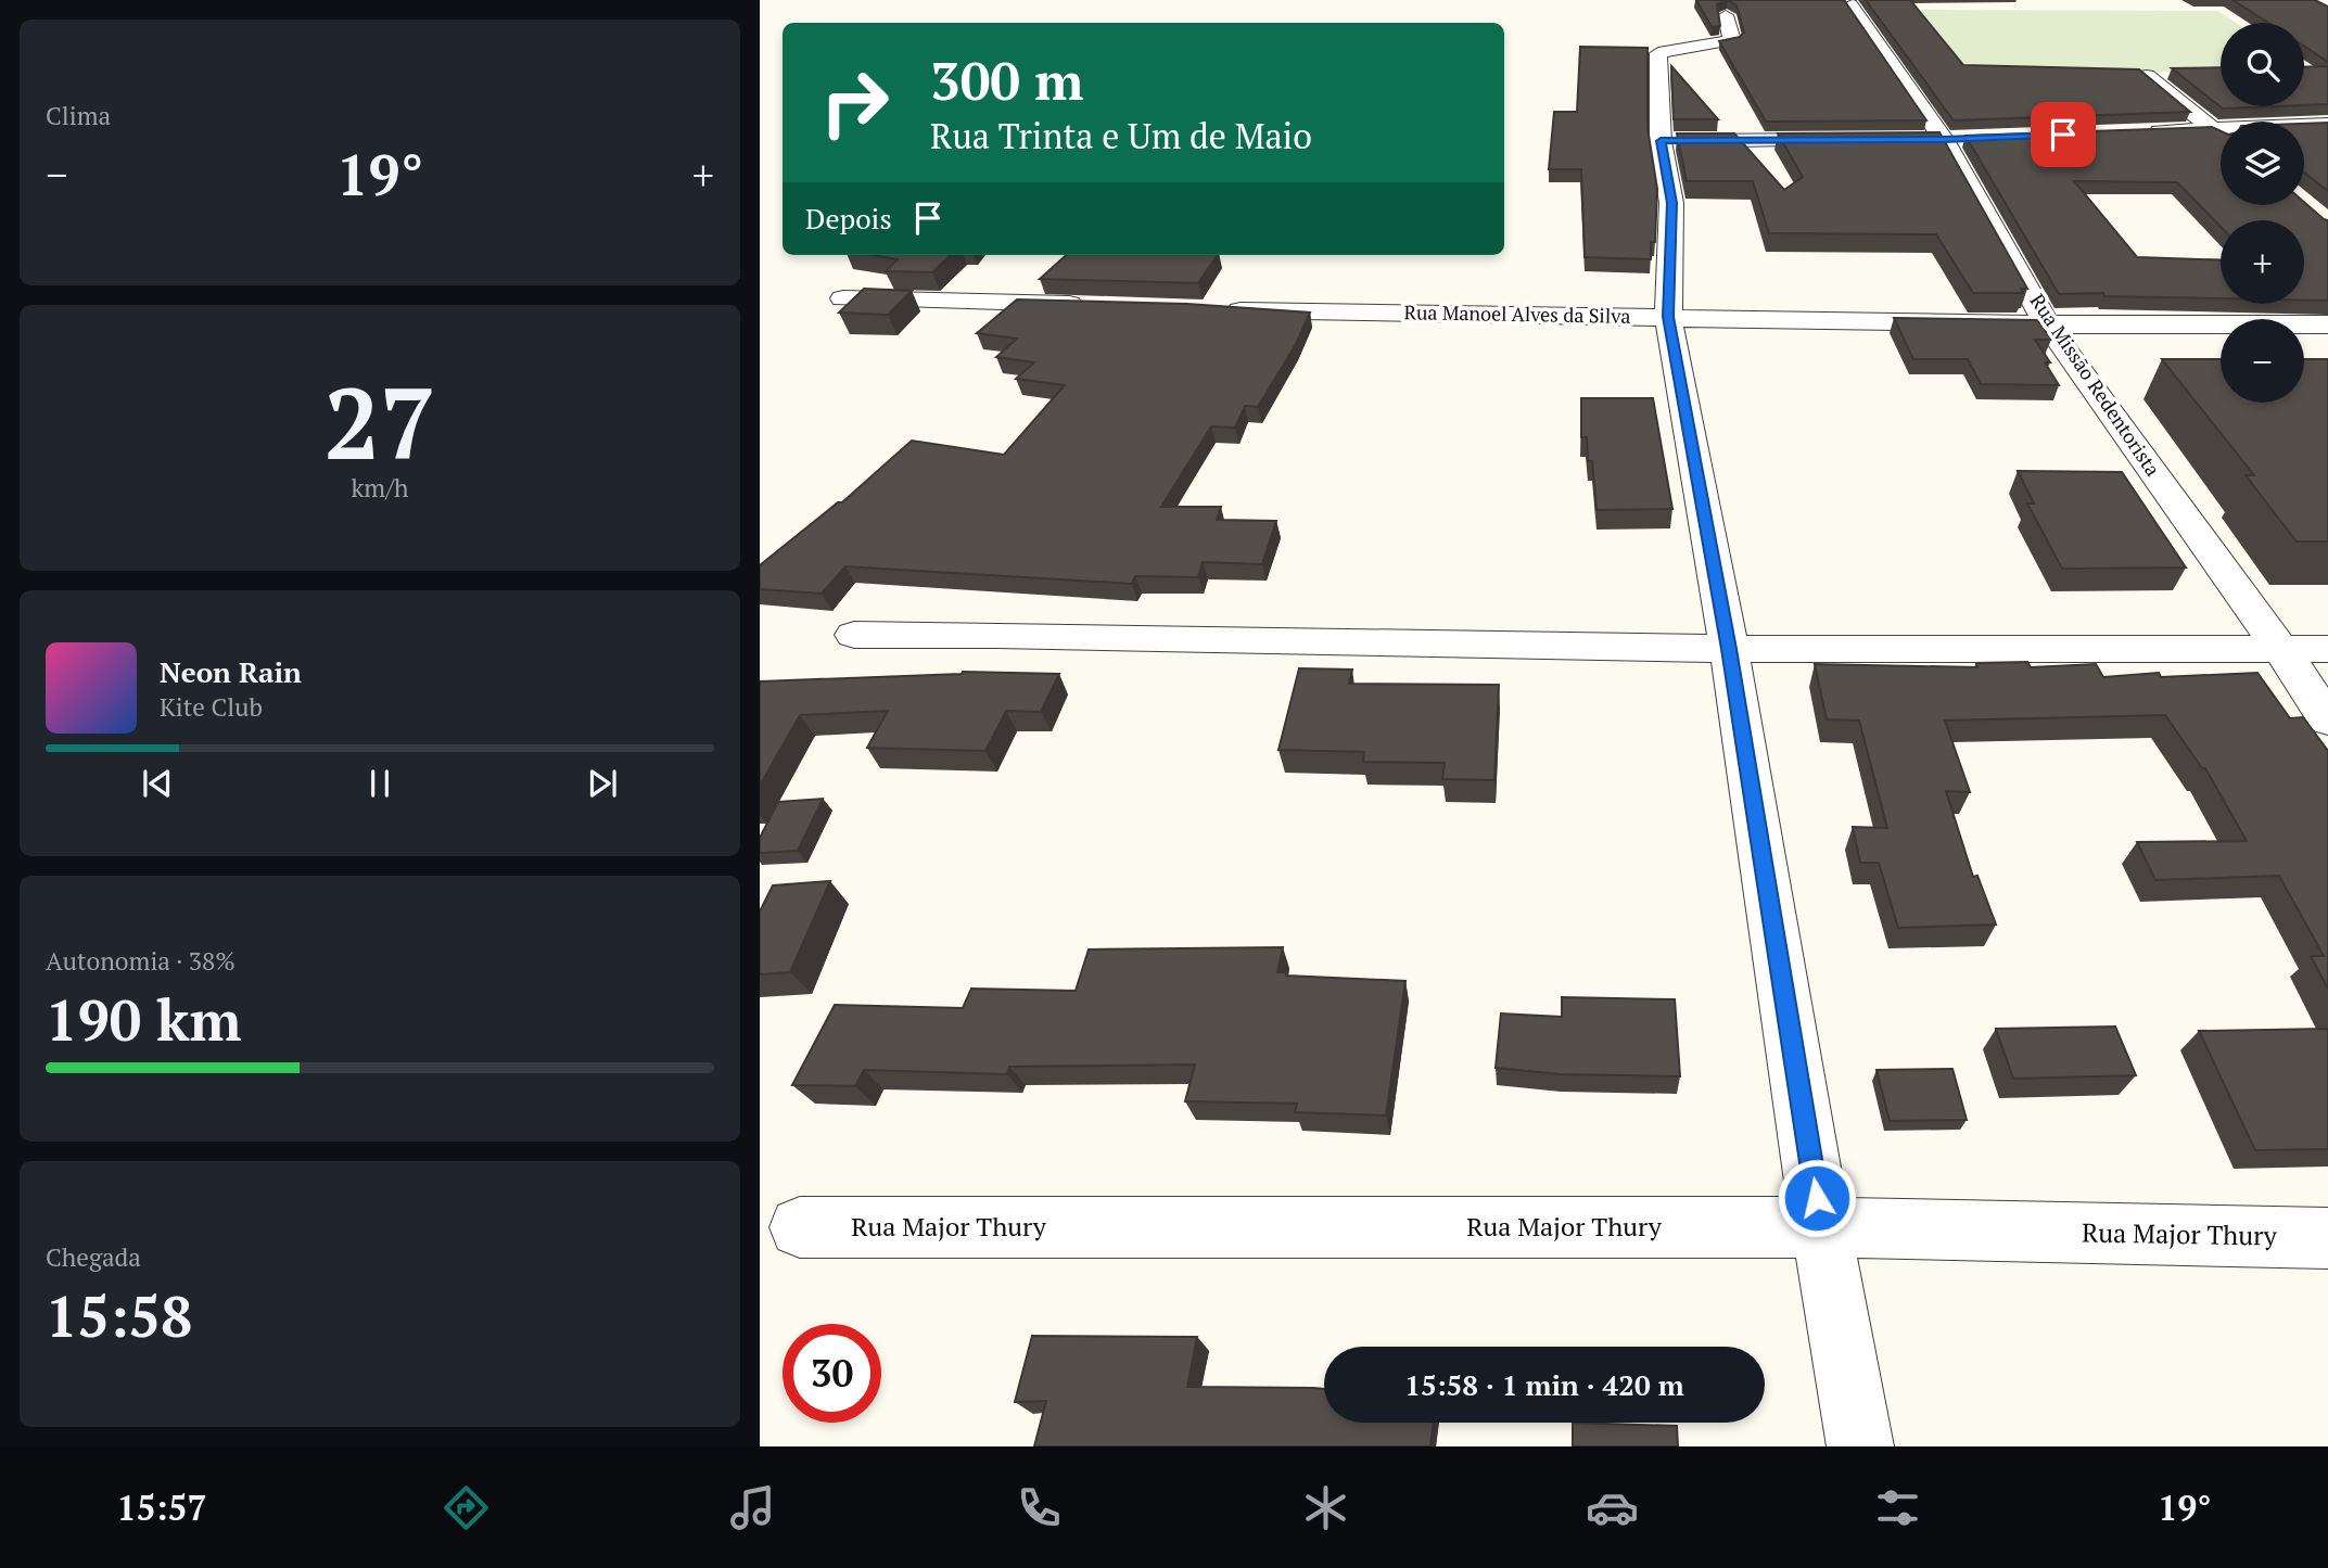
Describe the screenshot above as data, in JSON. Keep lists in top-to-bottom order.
{
  "streets": {
    "street": ["Rua Manoel Alves da Silva", "Rua Missão Redentorista", "Rua Major Thury"]
  },
  "crossings": [
    ["Rua Manoel Alves da Silva", "Rua Missão Redentorista"]
  ],
  "page": {
    "tile": [
      "Clima",
      ["27", "km/h"],
      ["Autonomia · 38%", "190 km"],
      ["Chegada", "15:58"]
    ],
    "map_buttons": ["+", "−"],
    "turn": ["300 m", "Rua Trinta e Um de Maio"],
    "heat": ["−", "19°", "+"],
    "then": "Depois",
    "song": ["Neon Rain", "Kite Club"],
    "limit": "30",
    "trip": "15:58 · 1 min · 420 m",
    "tabs": ["15:57", "19°"]
  }
}
